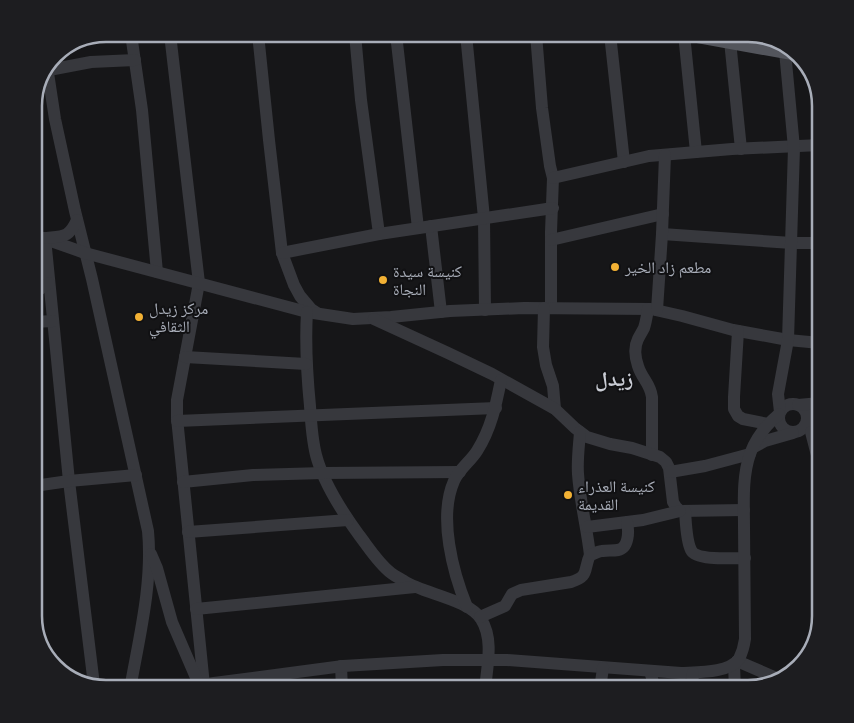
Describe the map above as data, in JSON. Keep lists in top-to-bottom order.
{
  "districts": ["زيدل"],
  "places": [
    "مطعم زاد الخير",
    "كنيسة سيدة النجاة",
    "مركز زيدل الثقافي",
    "كنيسة العذراء القديمة"
  ]
}
